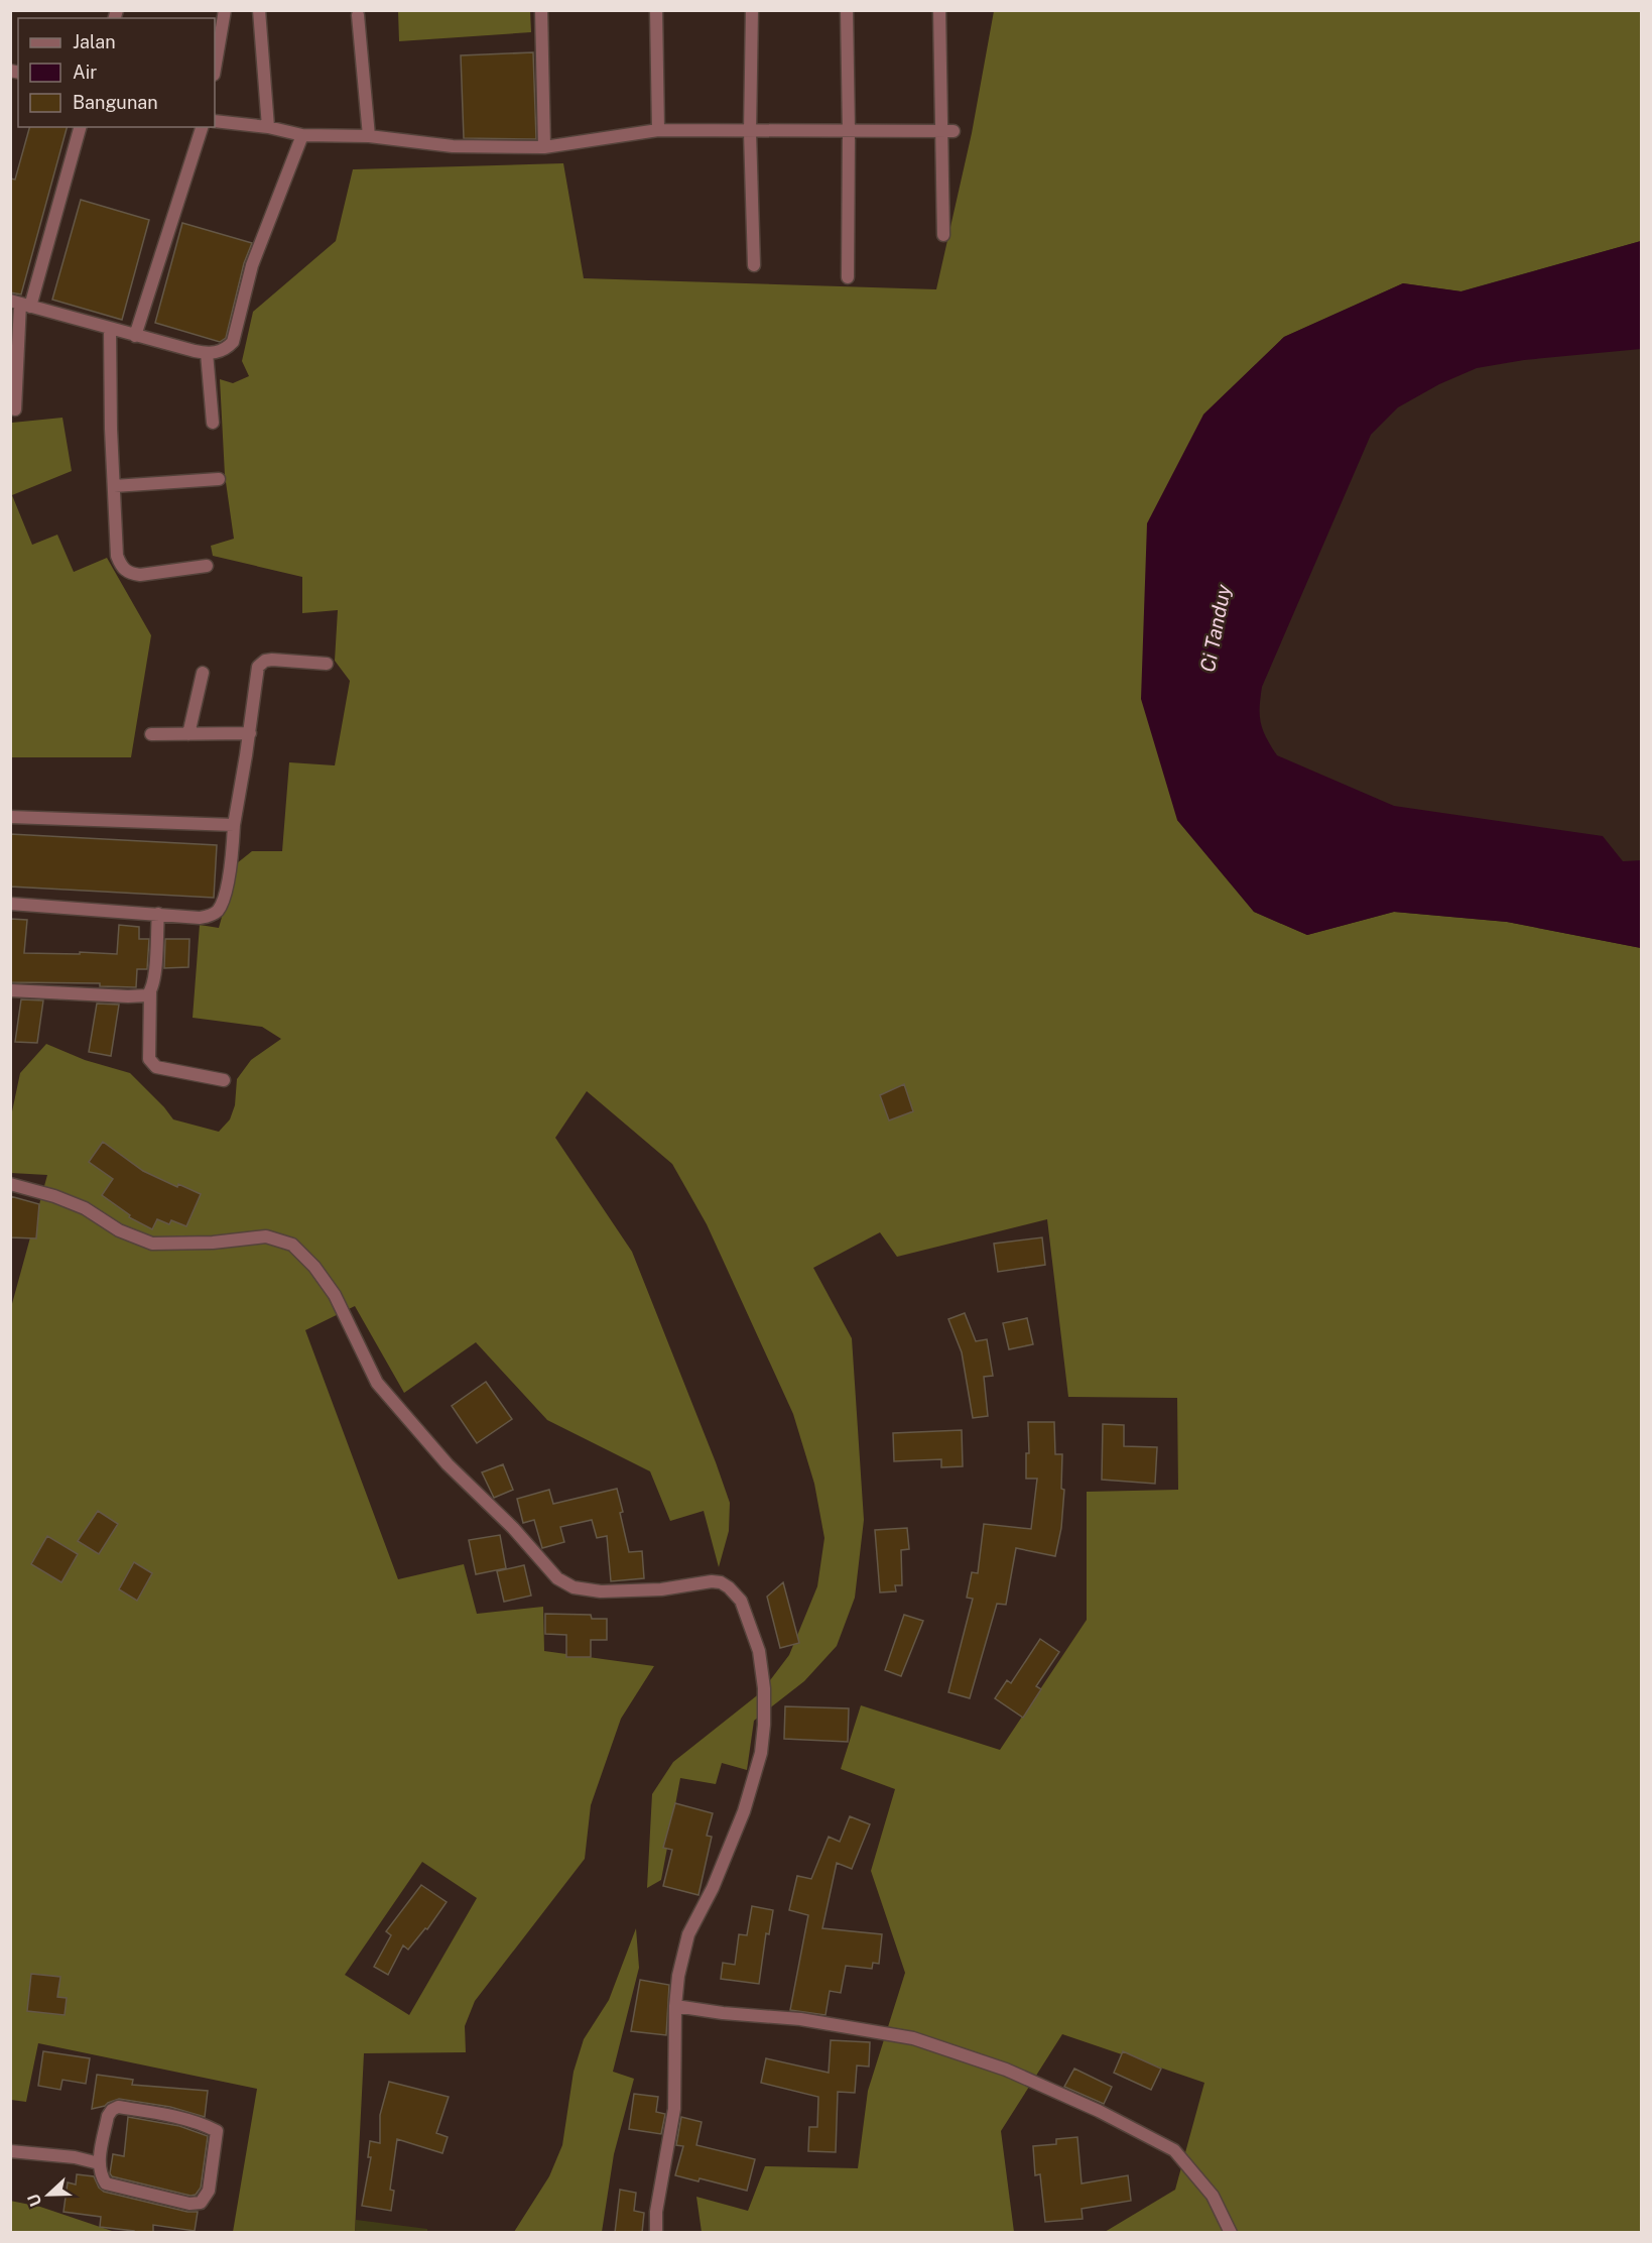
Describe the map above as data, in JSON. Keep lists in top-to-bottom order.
{
  "water": ["Ci Tanduy"],
  "legend": ["Jalan", "Air", "Bangunan"],
  "north": "left"
}
